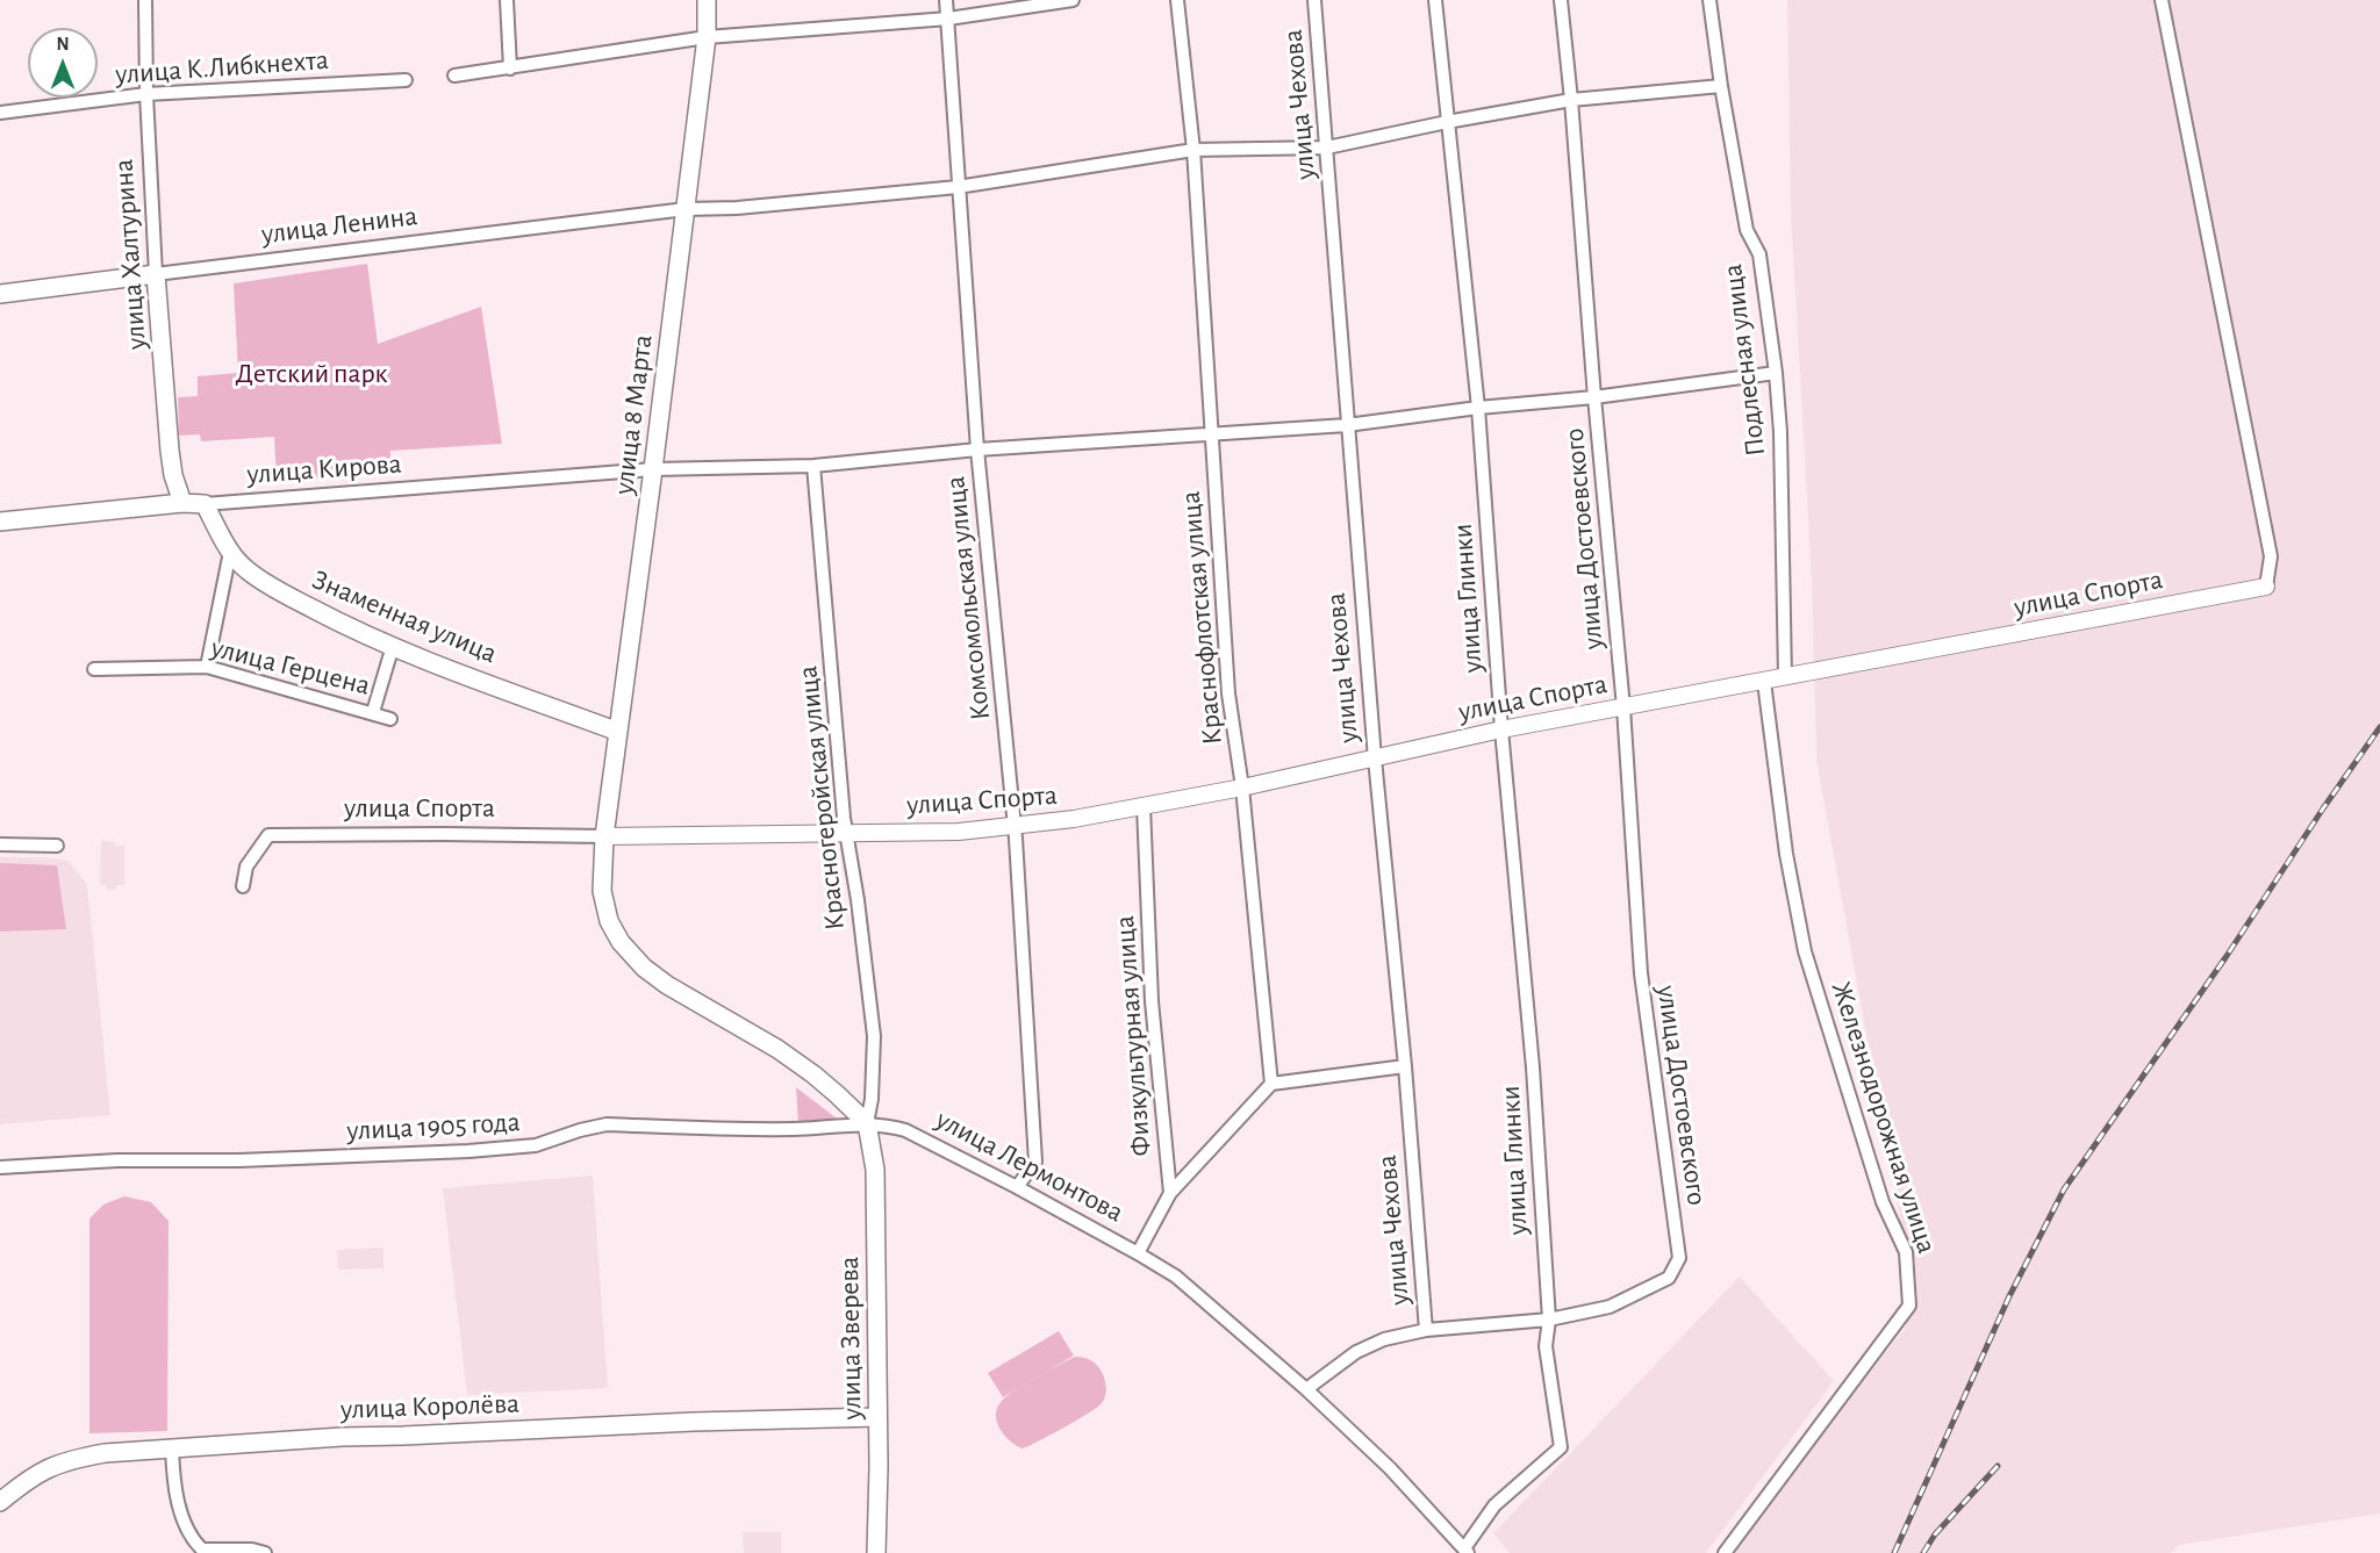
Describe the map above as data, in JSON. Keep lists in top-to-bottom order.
{
  "streets": {
    "main road": [
      "улица Ленина",
      "улица Халтурина",
      "улица 8 Марта",
      "улица Кирова",
      "Знаменная улица",
      "улица Зверева",
      "улица Королёва"
    ],
    "street": [
      "улица К.Либкнехта",
      "улица Чехова",
      "Подлесная улица",
      "улица Достоевского",
      "улица Спорта",
      "Комсомольская улица",
      "улица Глинки",
      "Краснофлотская улица",
      "улица Герцена",
      "Красногеройская улица",
      "Физкультурная улица",
      "Железнодорожная улица",
      "улица 1905 года",
      "улица Лермонтова"
    ]
  },
  "crossings": [
    ["улица К.Либкнехта", "улица Халтурина"],
    ["улица Чехова", "улица Ленина"],
    ["улица Чехова", "улица Кирова"],
    ["улица Чехова", "улица Спорта"],
    ["улица Ленина", "улица Халтурина"],
    ["улица Ленина", "Подлесная улица"],
    ["улица Ленина", "улица 8 Марта"],
    ["улица Ленина", "улица Достоевского"],
    ["улица Ленина", "Комсомольская улица"],
    ["улица Ленина", "улица Глинки"],
    ["улица Ленина", "Краснофлотская улица"],
    ["улица Халтурина", "улица Кирова"],
    ["Подлесная улица", "улица Кирова"],
    ["Подлесная улица", "улица Спорта"],
    ["улица 8 Марта", "улица Кирова"],
    ["улица 8 Марта", "улица Спорта"],
    ["улица 8 Марта", "Знаменная улица"],
    ["улица Кирова", "улица Достоевского"],
    ["улица Кирова", "Комсомольская улица"],
    ["улица Кирова", "улица Глинки"],
    ["улица Кирова", "Знаменная улица"],
    ["улица Кирова", "Краснофлотская улица"],
    ["улица Кирова", "Красногеройская улица"],
    ["улица Достоевского", "улица Спорта"],
    ["улица Достоевского", "улица Глинки"],
    ["улица Спорта", "Комсомольская улица"],
    ["улица Спорта", "улица Глинки"],
    ["улица Спорта", "Краснофлотская улица"],
    ["улица Спорта", "Красногеройская улица"],
    ["улица Спорта", "Физкультурная улица"],
    ["улица Спорта", "Железнодорожная улица"],
    ["Комсомольская улица", "улица Лермонтова"],
    ["улица Глинки", "улица Лермонтова"],
    ["Красногеройская улица", "улица 1905 года"],
    ["Красногеройская улица", "улица Лермонтова"],
    ["Красногеройская улица", "улица Зверева"],
    ["Физкультурная улица", "улица Лермонтова"],
    ["улица 1905 года", "улица Лермонтова"],
    ["улица 1905 года", "улица Зверева"],
    ["улица Лермонтова", "улица Зверева"],
    ["улица Зверева", "улица Королёва"]
  ],
  "parks": ["Детский парк"],
  "north": "top"
}
